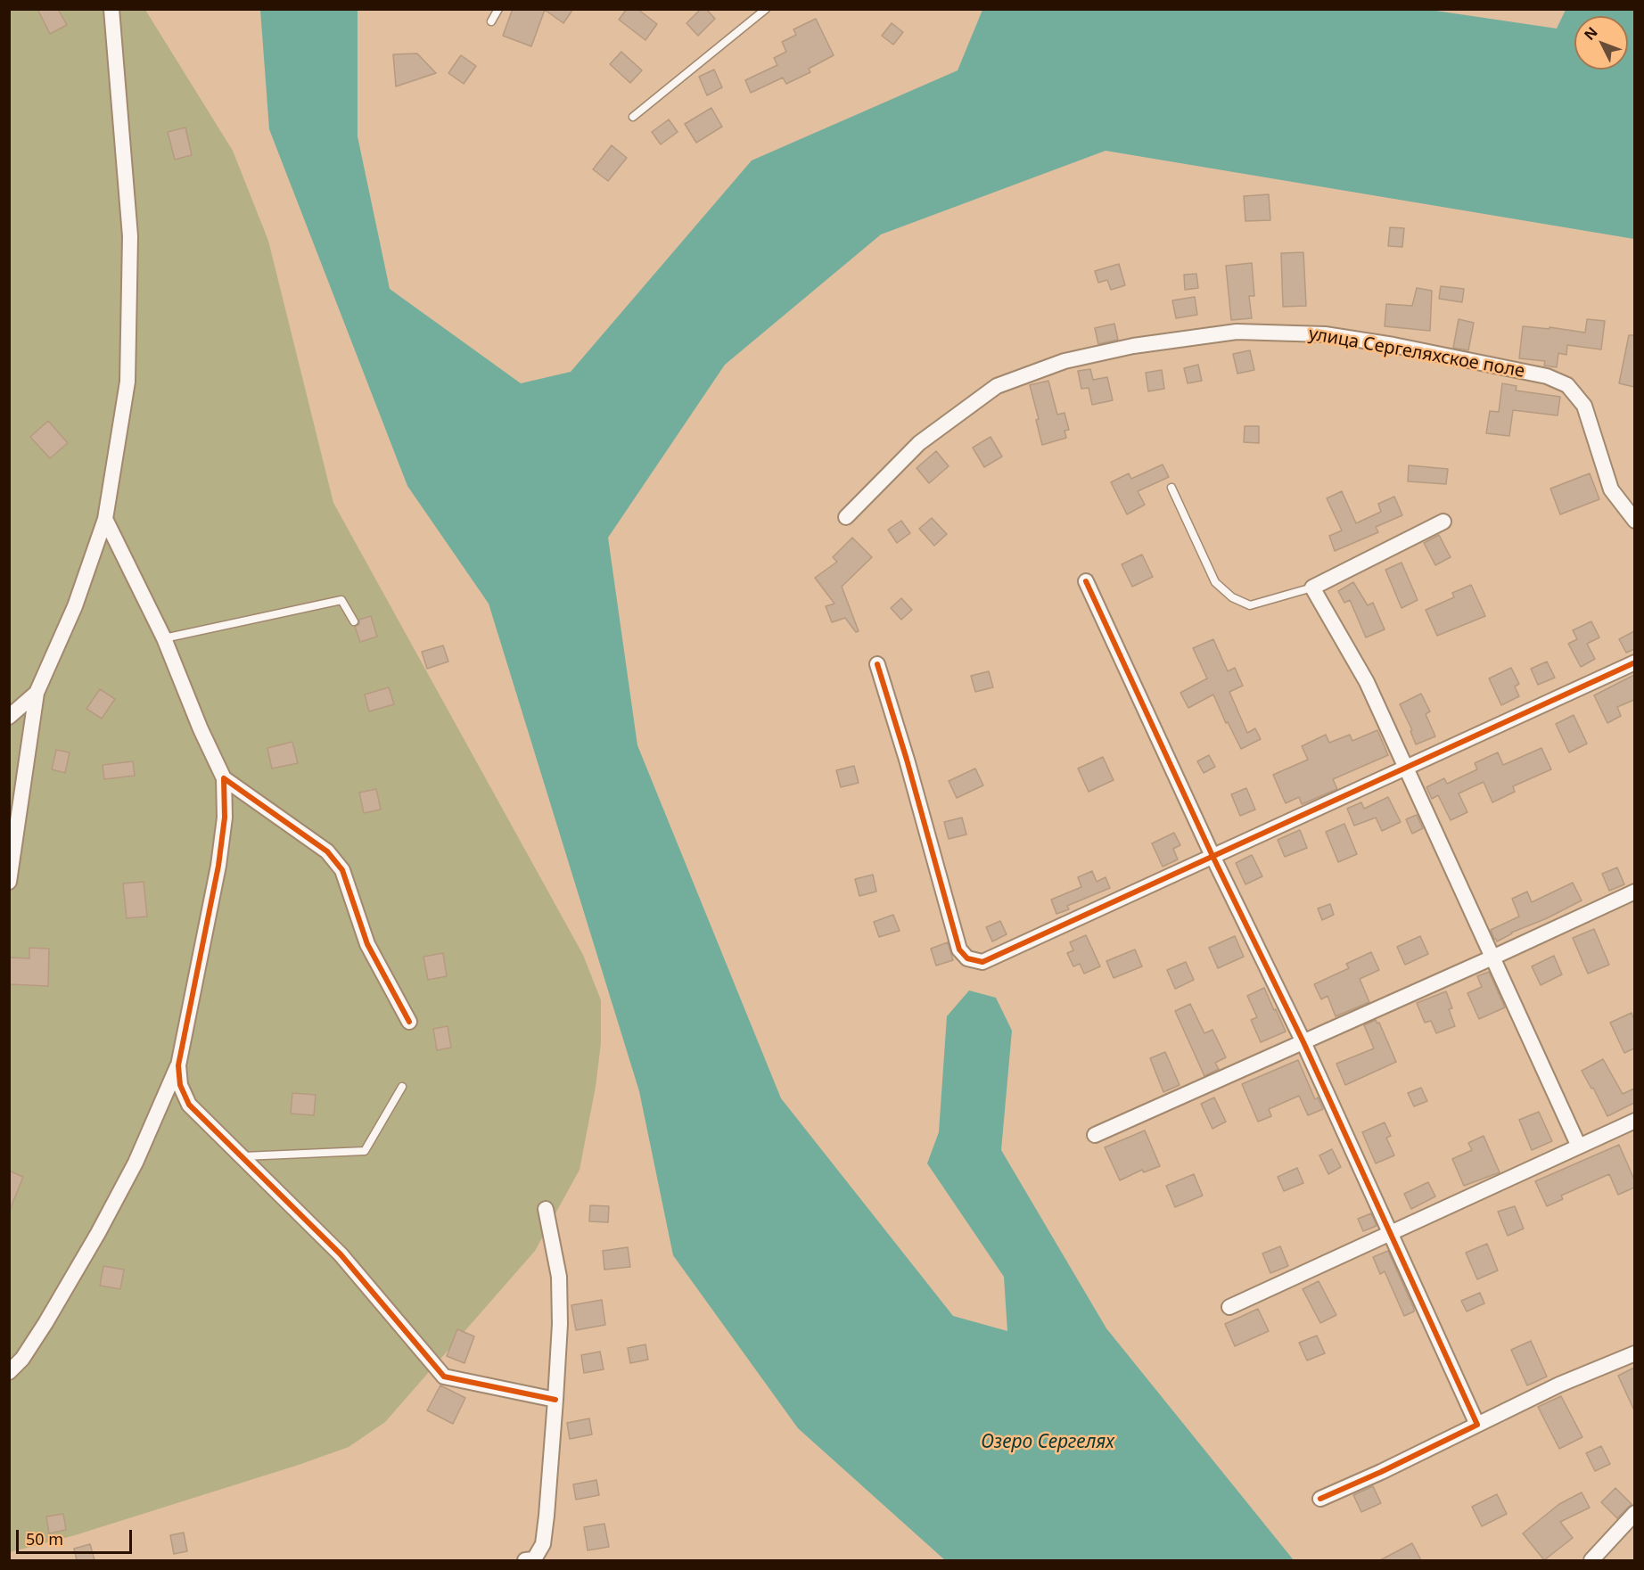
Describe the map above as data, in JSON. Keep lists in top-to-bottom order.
{
  "streets": {
    "street": ["улица Сергеляхское поле"]
  },
  "water": ["Озеро Сергелях"],
  "scale_bar": "50 m",
  "north": "top left"
}
